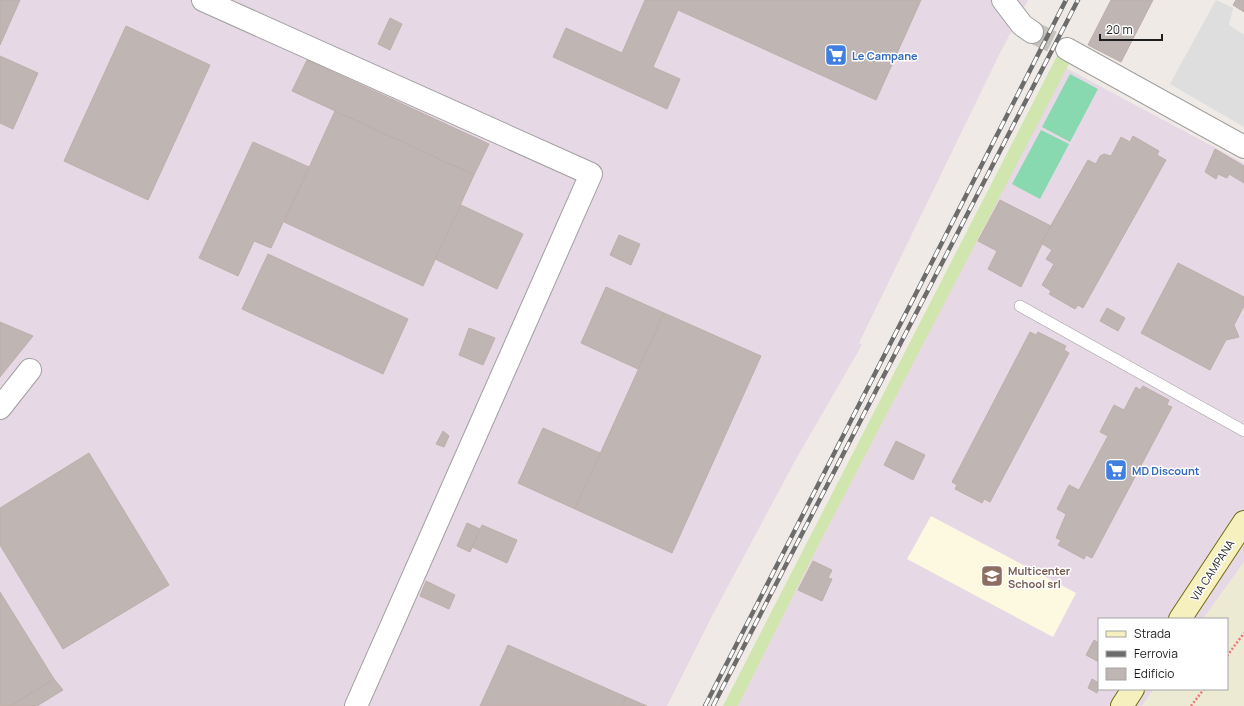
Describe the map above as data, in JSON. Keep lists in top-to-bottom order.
{
  "streets": {
    "street": ["VIA CAMPANA"]
  },
  "places": {
    "supermarket": ["Le Campane", "MD Discount"],
    "school or university": ["Multicenter School srl"]
  },
  "legend": ["Strada", "Ferrovia", "Edificio"],
  "scale_bar": "20 m"
}
